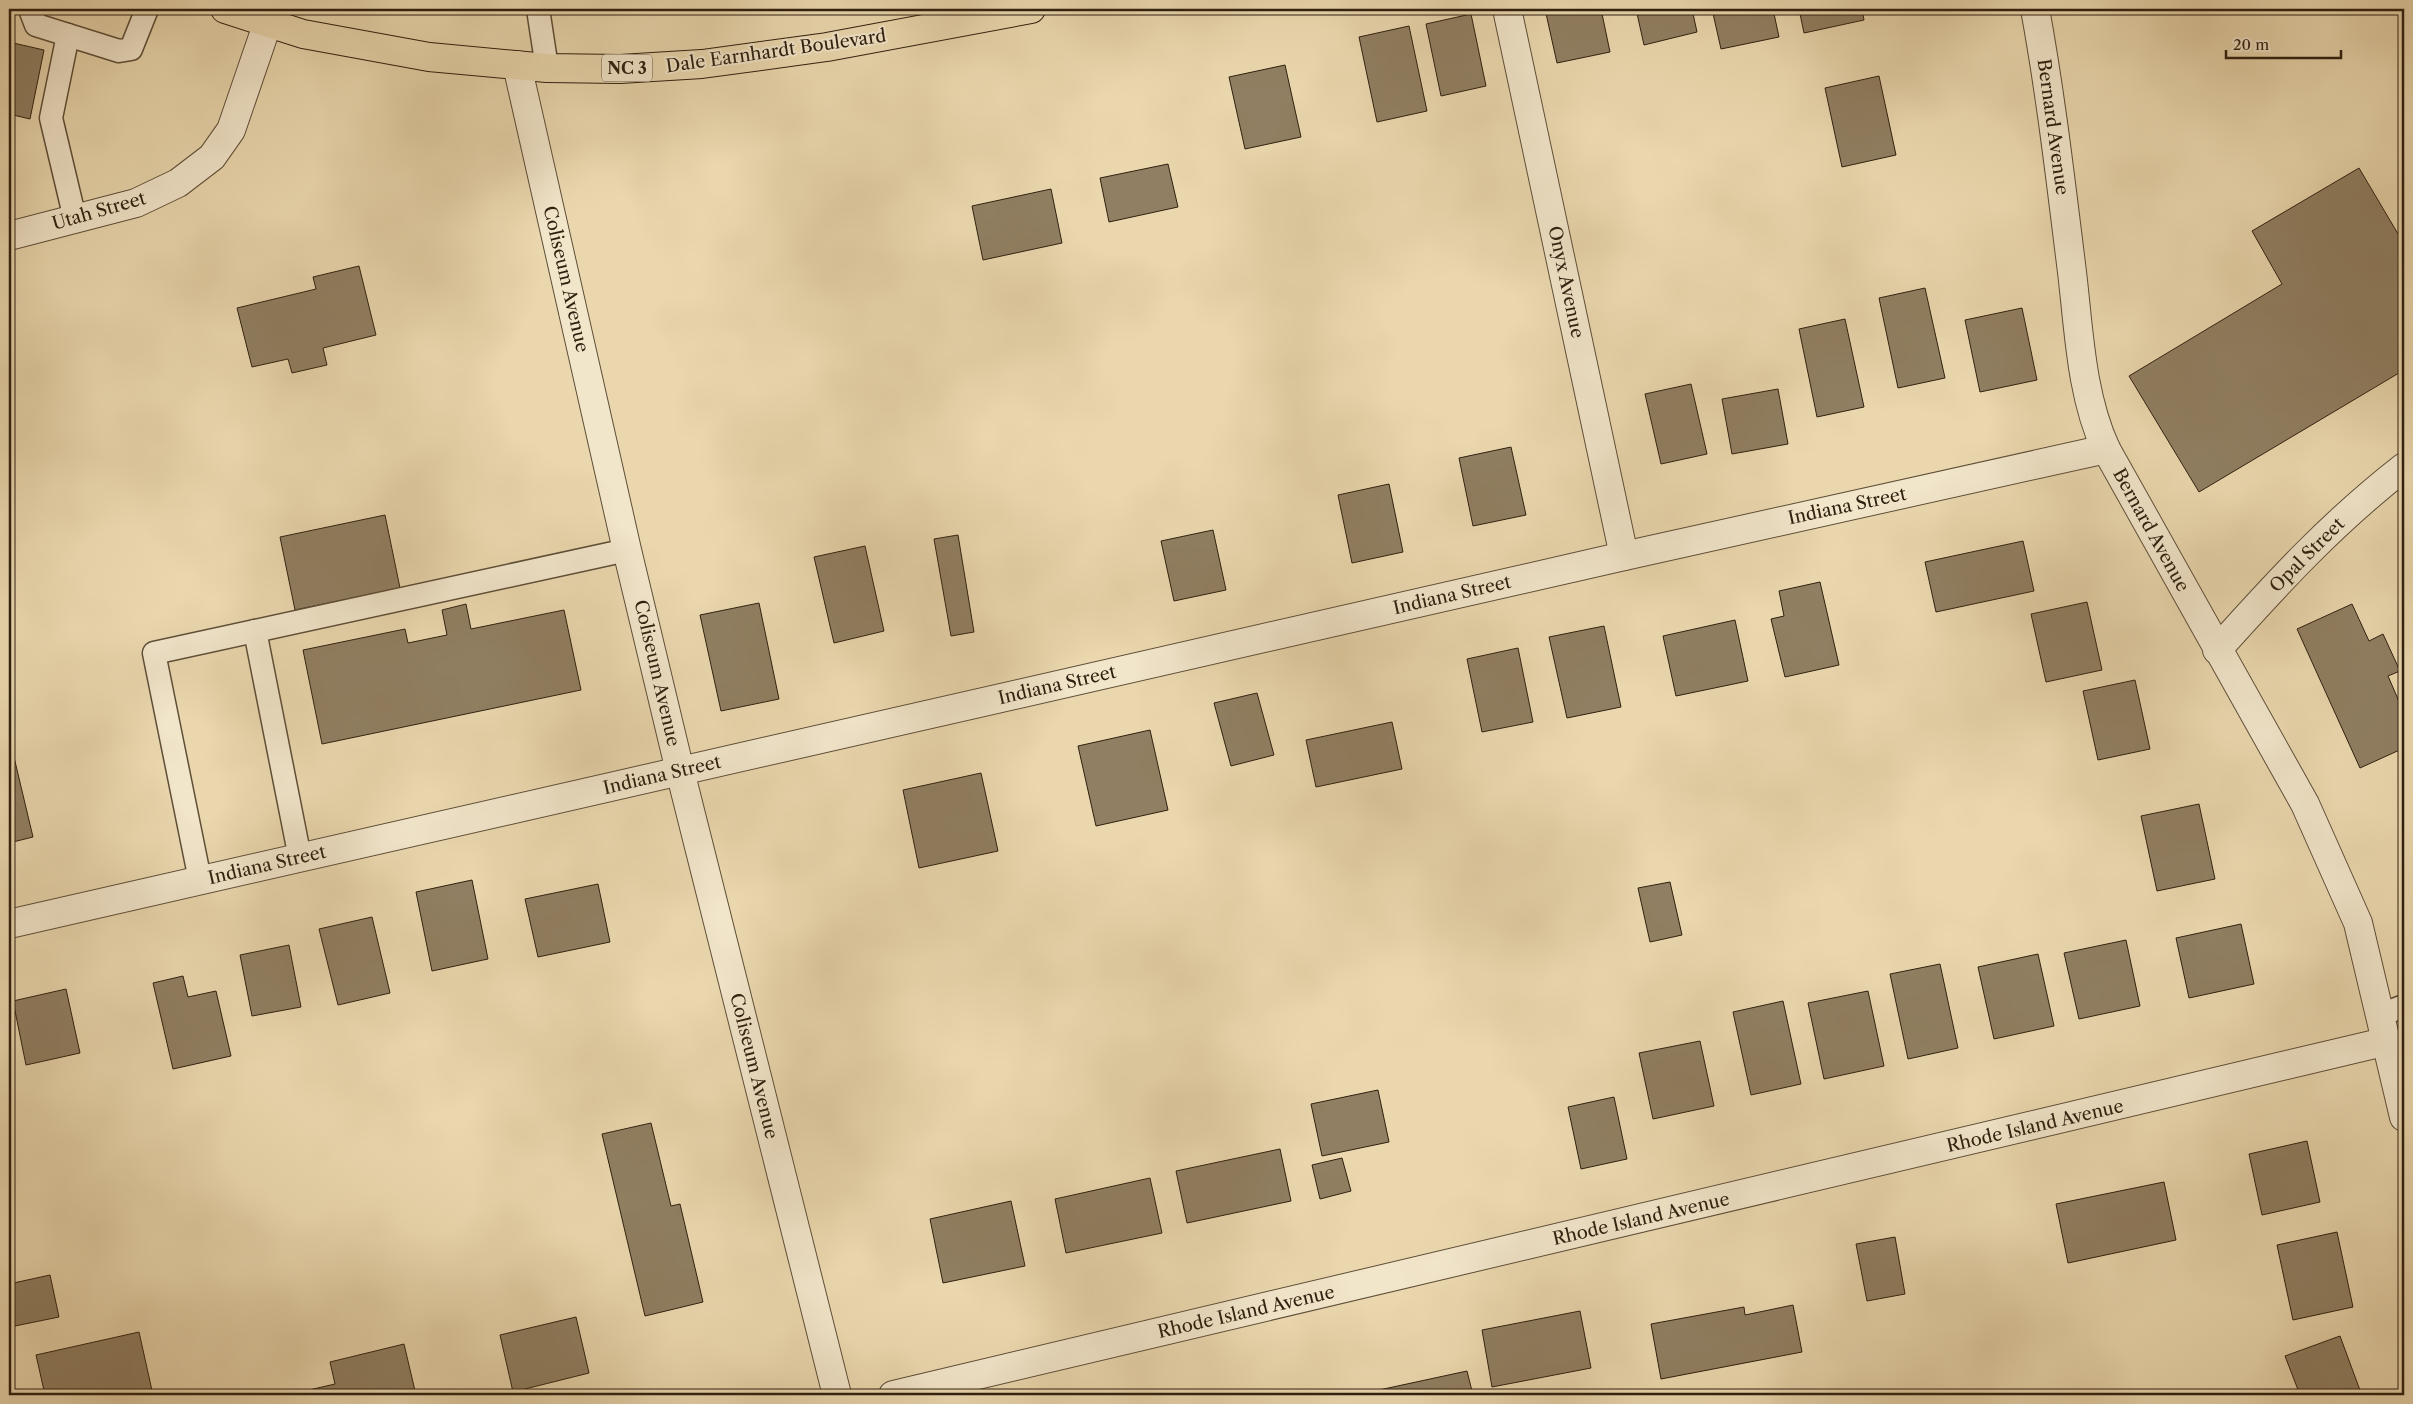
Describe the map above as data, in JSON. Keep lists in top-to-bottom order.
{
  "streets": {
    "main road": ["Dale Earnhardt Boulevard", "NC 3"],
    "street": [
      "Bernard Avenue",
      "Utah Street",
      "Coliseum Avenue",
      "Onyx Avenue",
      "Indiana Street",
      "Opal Street",
      "Rhode Island Avenue"
    ]
  },
  "crossings": [
    ["Dale Earnhardt Boulevard", "Utah Street"],
    ["Dale Earnhardt Boulevard", "Coliseum Avenue"],
    ["Bernard Avenue", "Indiana Street"],
    ["Bernard Avenue", "Opal Street"],
    ["Bernard Avenue", "Rhode Island Avenue"],
    ["Coliseum Avenue", "Indiana Street"],
    ["Onyx Avenue", "Indiana Street"]
  ],
  "scale_bar": "20 m"
}
